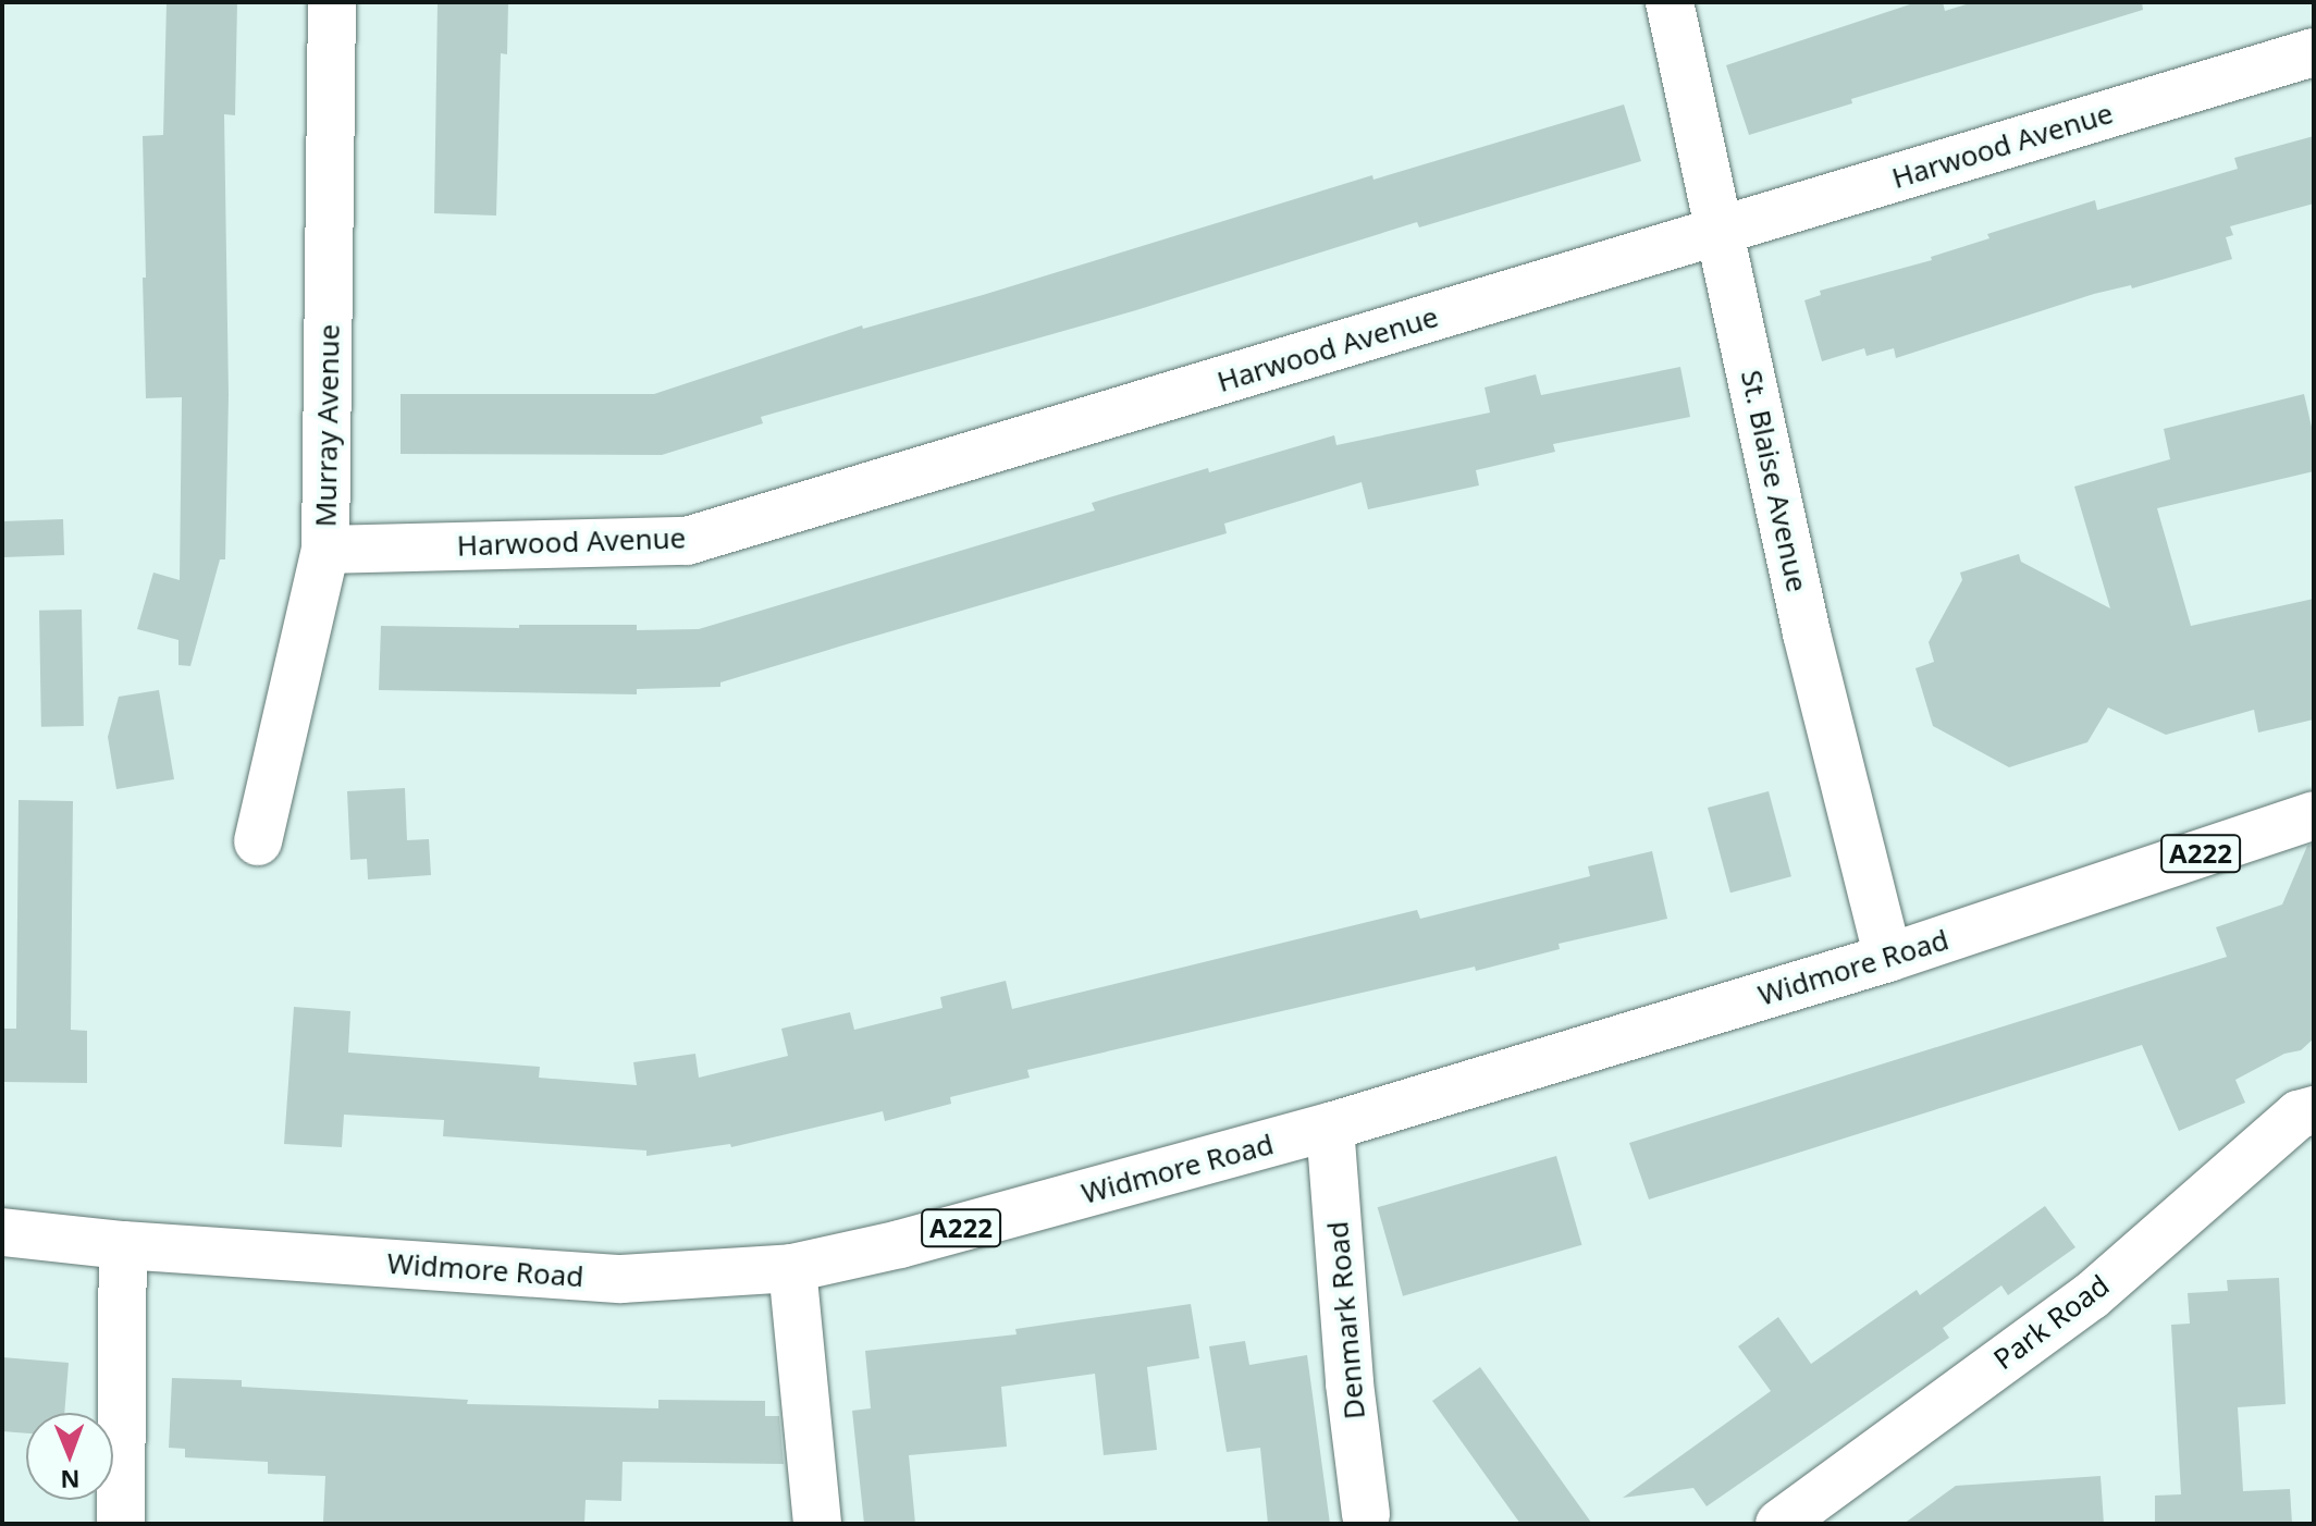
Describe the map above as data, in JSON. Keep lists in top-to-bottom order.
{
  "streets": {
    "street": [
      "Harwood Avenue",
      "Murray Avenue",
      "St. Blaise Avenue",
      "A222",
      "Widmore Road",
      "Denmark Road",
      "Park Road"
    ]
  },
  "crossings": [
    ["Harwood Avenue", "Murray Avenue"],
    ["Harwood Avenue", "St. Blaise Avenue"],
    ["St. Blaise Avenue", "Widmore Road"],
    ["Widmore Road", "Denmark Road"]
  ],
  "north": "bottom"
}
